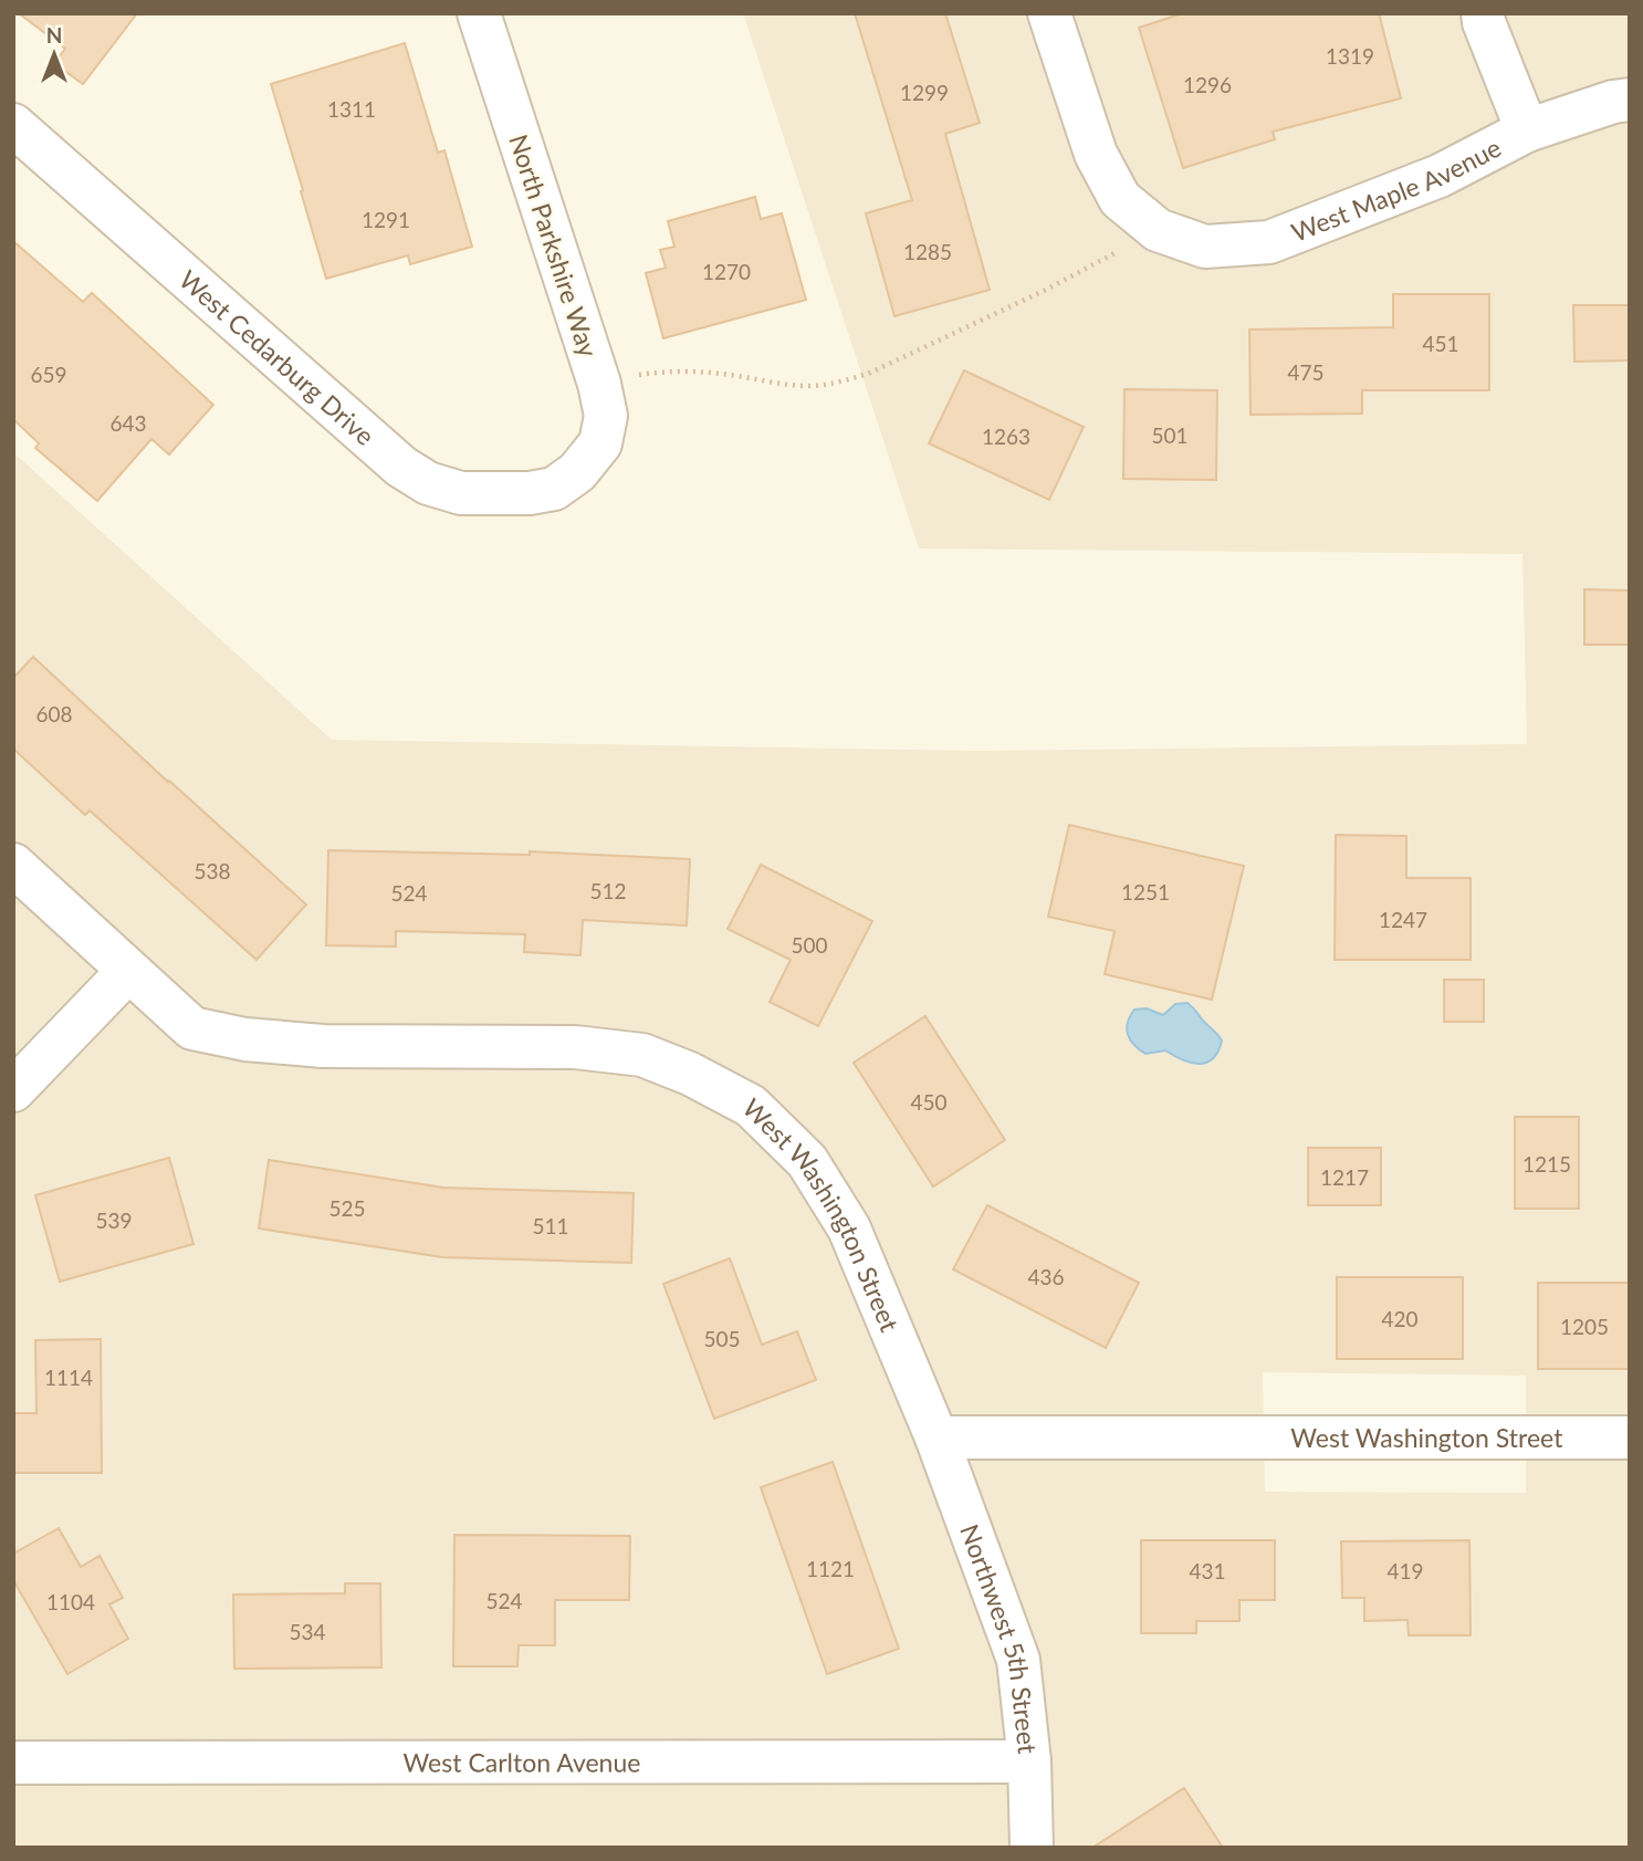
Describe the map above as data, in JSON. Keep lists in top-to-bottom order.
{
  "streets": {
    "street": [
      "West Maple Avenue",
      "North Parkshire Way",
      "West Cedarburg Drive",
      "West Washington Street",
      "Northwest 5th Street",
      "West Carlton Avenue"
    ]
  },
  "crossings": [
    ["North Parkshire Way", "West Cedarburg Drive"],
    ["West Washington Street", "Northwest 5th Street"],
    ["Northwest 5th Street", "West Carlton Avenue"]
  ],
  "house_numbers": [
    "1319",
    "1296",
    "1299",
    "1311",
    "1291",
    "1285",
    "1270",
    "451",
    "475",
    "659",
    "643",
    "501",
    "1263",
    "608",
    "538",
    "512",
    "1251",
    "524",
    "1247",
    "500",
    "450",
    "1215",
    "1217",
    "525",
    "539",
    "511",
    "436",
    "420",
    "1205",
    "505",
    "1114",
    "1121",
    "431",
    "419",
    "524",
    "1104",
    "534"
  ],
  "north": "top"
}
